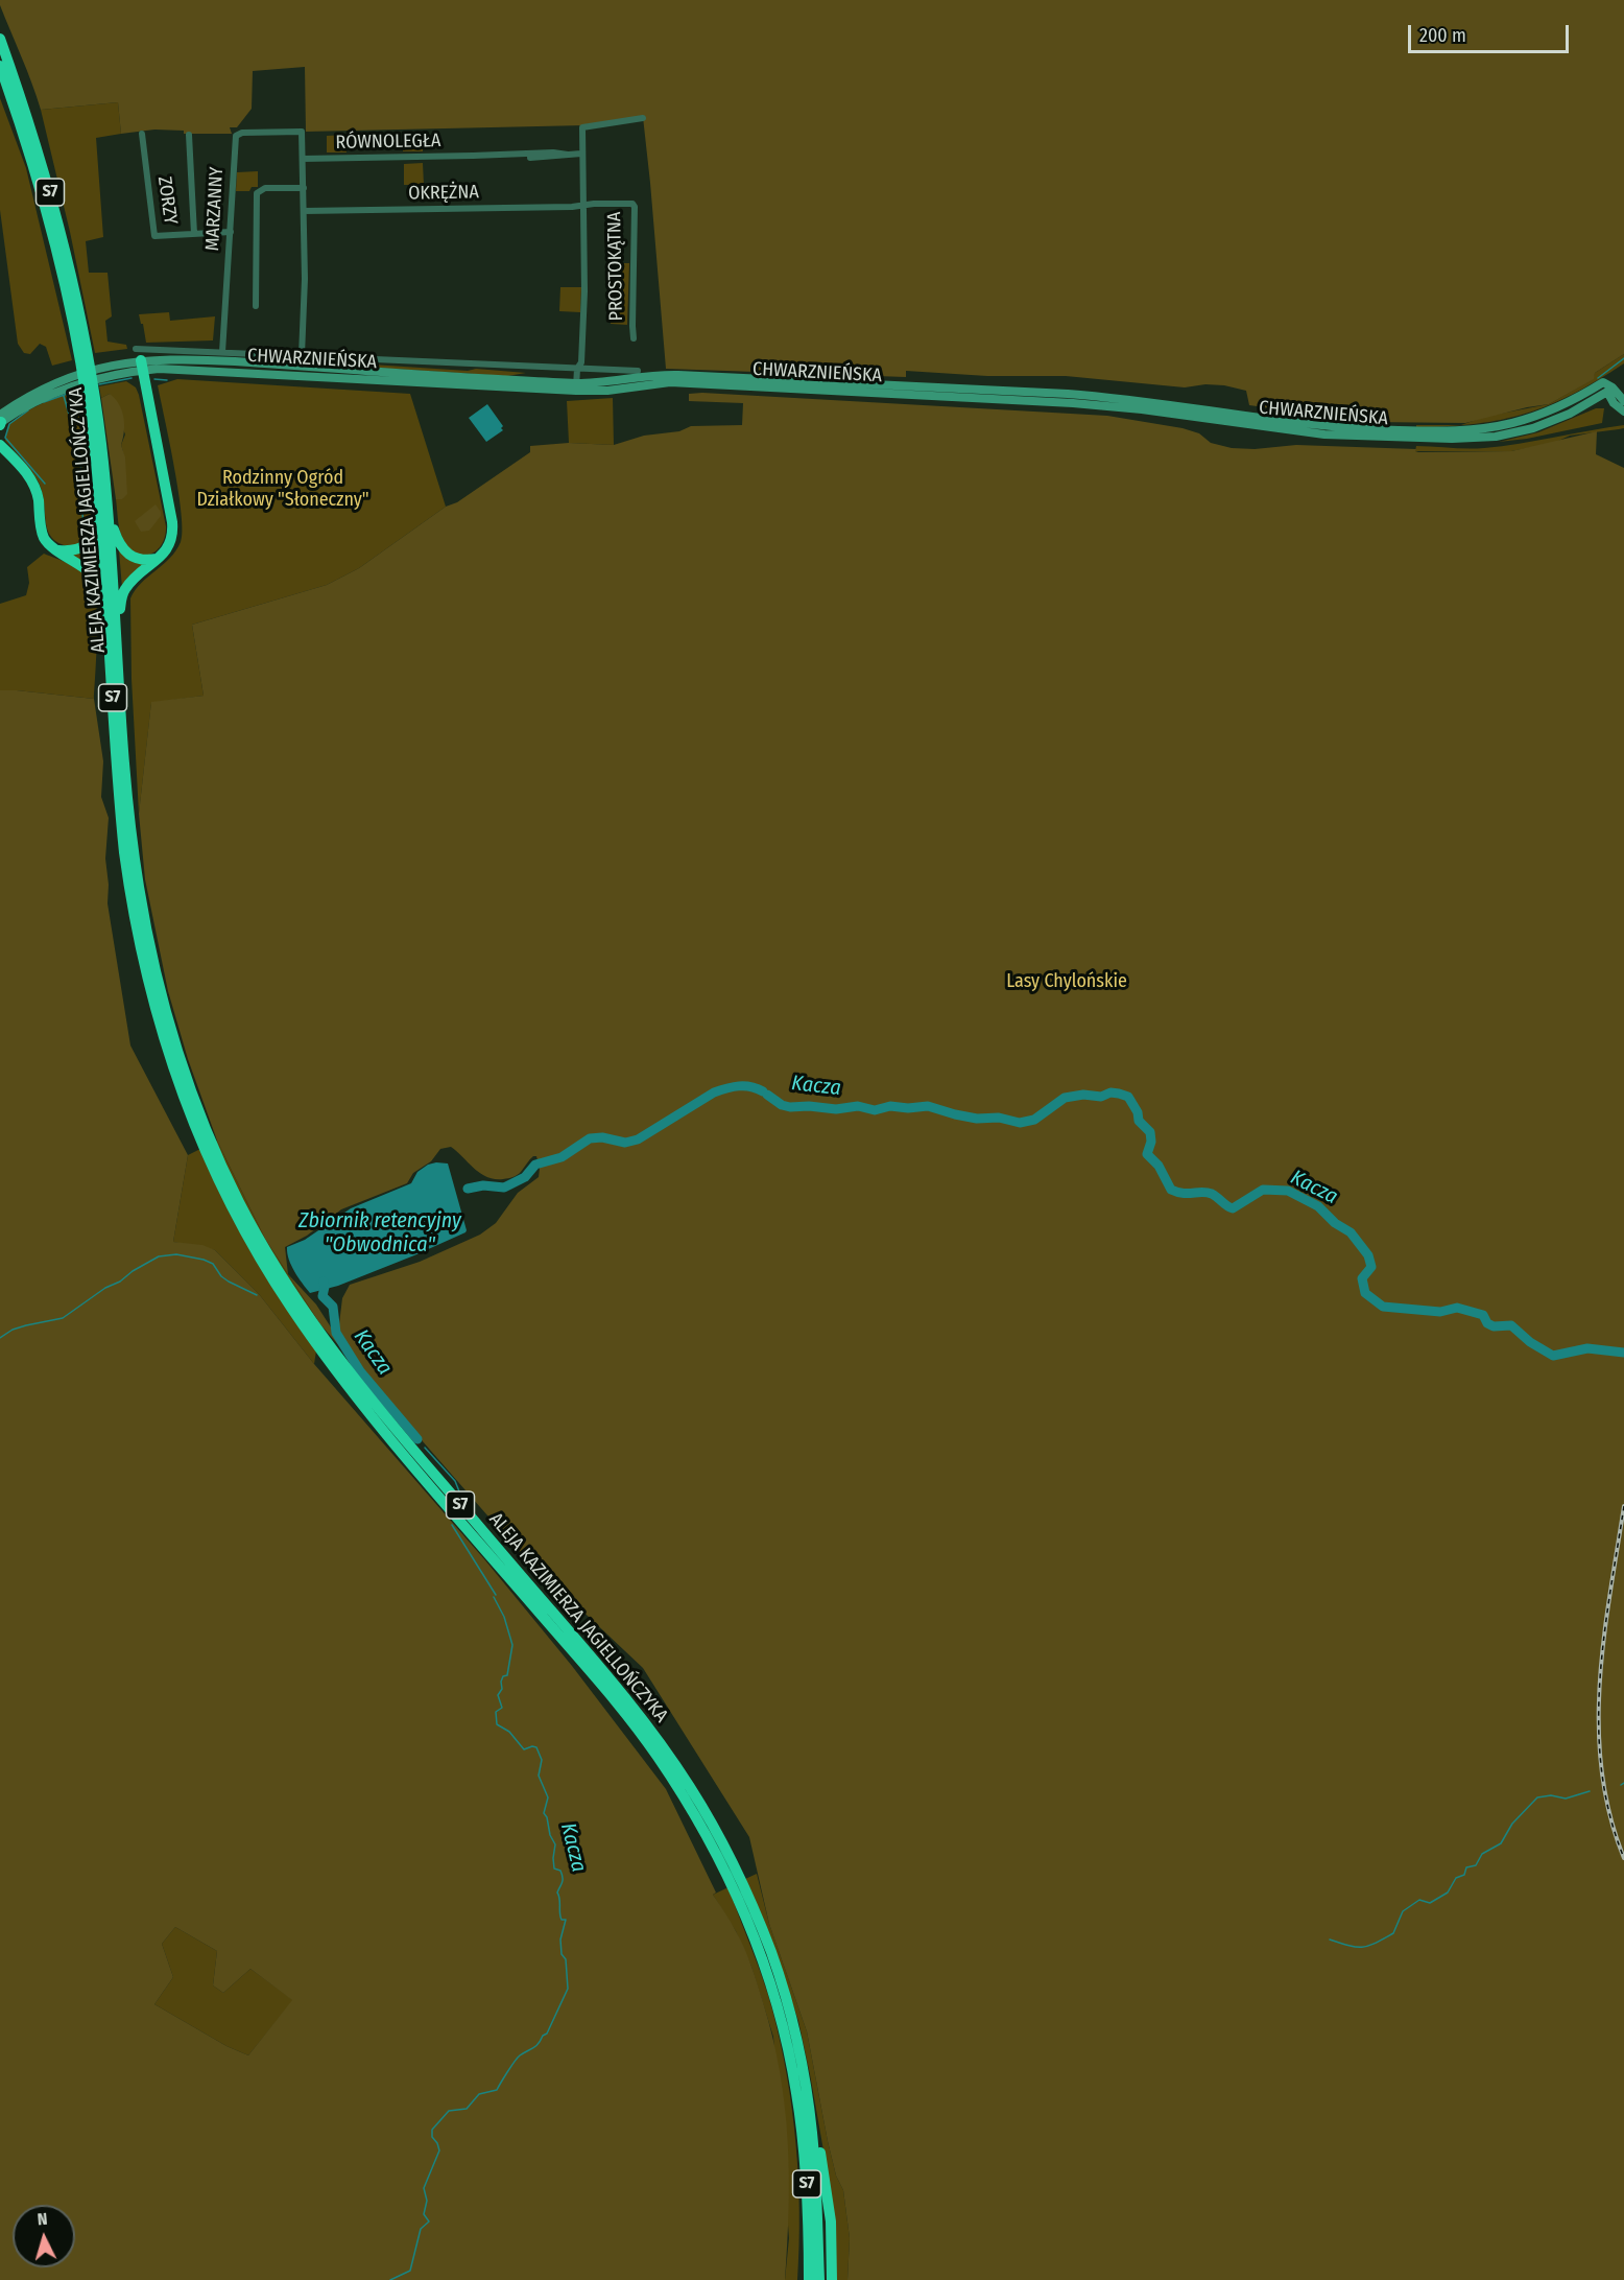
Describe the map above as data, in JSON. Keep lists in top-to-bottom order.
{
  "streets": {
    "highway": ["S7", "ALEJA KAZIMIERZA JAGIELLOŃCZYKA"],
    "main road": ["CHWARZNIEŃSKA"],
    "street": [
      "RÓWNOLEGŁA",
      "OKRĘŻNA",
      "ZORZY",
      "MARZANNY",
      "PROSTOKĄTNA"
    ]
  },
  "crossings": [
    ["RÓWNOLEGŁA", "MARZANNY"],
    ["OKRĘŻNA", "PROSTOKĄTNA"],
    ["ZORZY", "MARZANNY"],
    ["MARZANNY", "CHWARZNIEŃSKA"]
  ],
  "water": ["Kacza", "Zbiornik retencyjny \"Obwodnica\""],
  "parks": ["Rodzinny Ogród Działkowy \"Słoneczny\"", "Lasy Chylońskie"],
  "scale_bar": "200 m",
  "north": "top"
}
